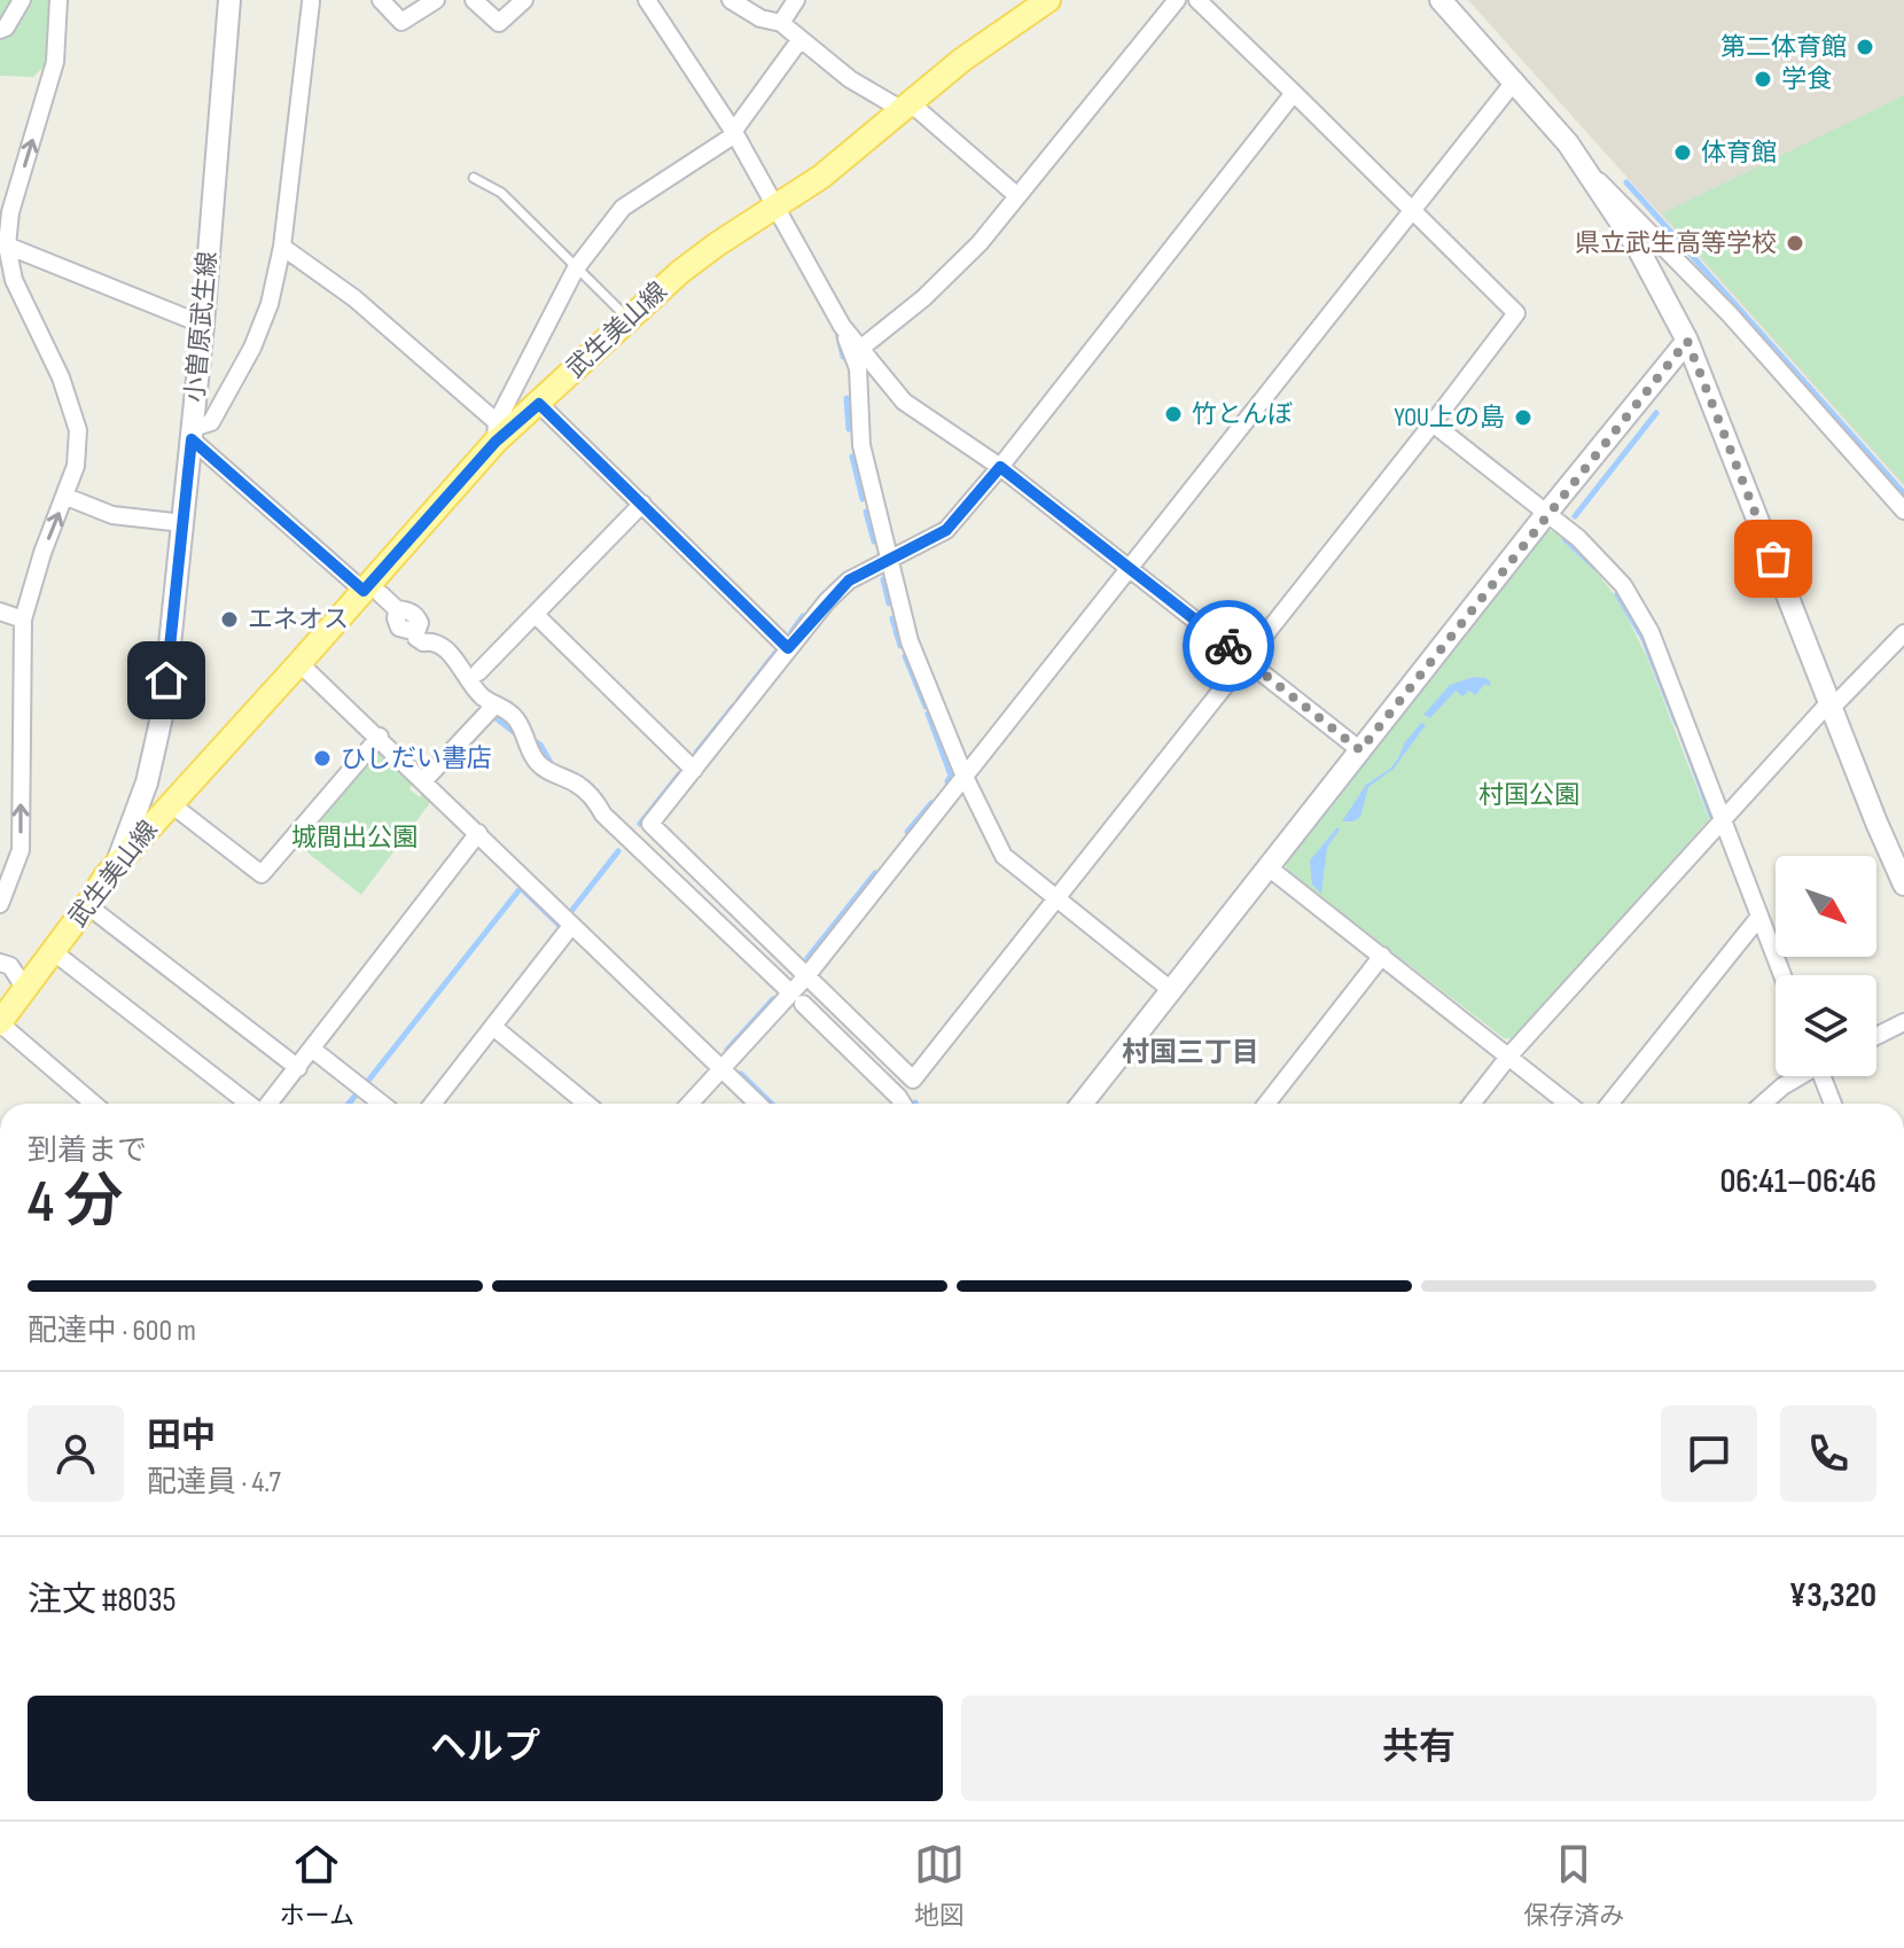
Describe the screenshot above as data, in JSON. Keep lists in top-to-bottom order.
{
  "streets": {
    "main road": ["武生美山線"],
    "street": ["小曽原武生線"]
  },
  "crossings": [
    ["小曽原武生線", "武生美山線"]
  ],
  "districts": ["村国三丁目"],
  "parks": ["村国公園", "城間出公園"],
  "places": [
    "第二体育館",
    "学食",
    "体育館",
    "県立武生高等学校",
    "竹とんぼ",
    "YOU上の島",
    "エネオス",
    "ひしだい書店"
  ],
  "north": "bottom right",
  "page": {
    "heading": ["4 分", "到着まで", "06:41–06:46"],
    "panel": [
      "田中",
      "配達員 · 4.7",
      "注文 #8035",
      "¥3,320"
    ],
    "bar": "配達中 · 600 m",
    "buttons": ["ヘルプ", "共有"],
    "tabs": ["ホーム", "地図", "保存済み"]
  }
}
